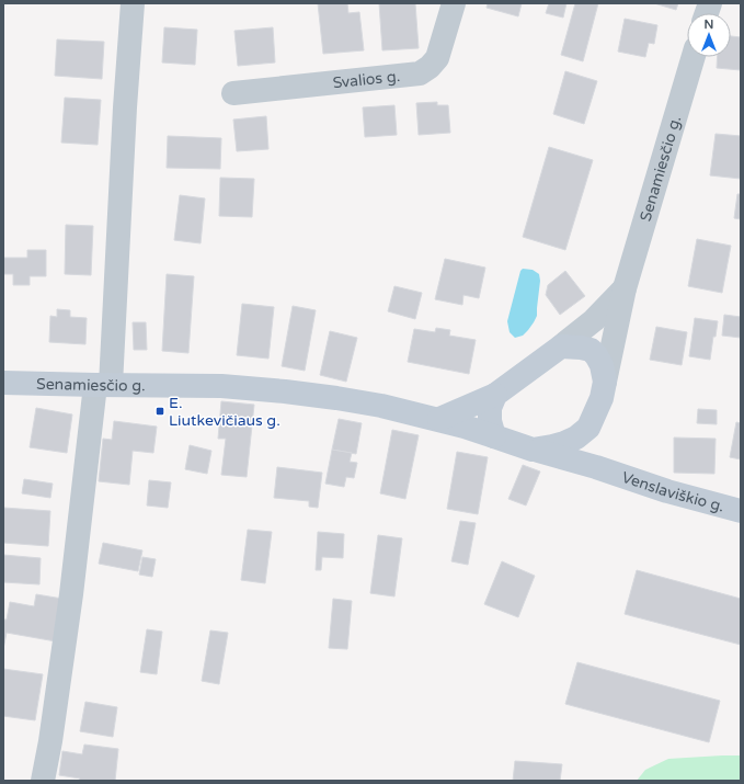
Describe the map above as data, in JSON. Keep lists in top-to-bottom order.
{
  "streets": {
    "main road": ["Senamiesčio g.", "Venslaviškio g."],
    "street": ["Svalios g."]
  },
  "crossings": [
    ["Senamiesčio g.", "Venslaviškio g."]
  ],
  "places": {
    "transit": ["E. Liutkevičiaus g."]
  },
  "north": "top"
}
